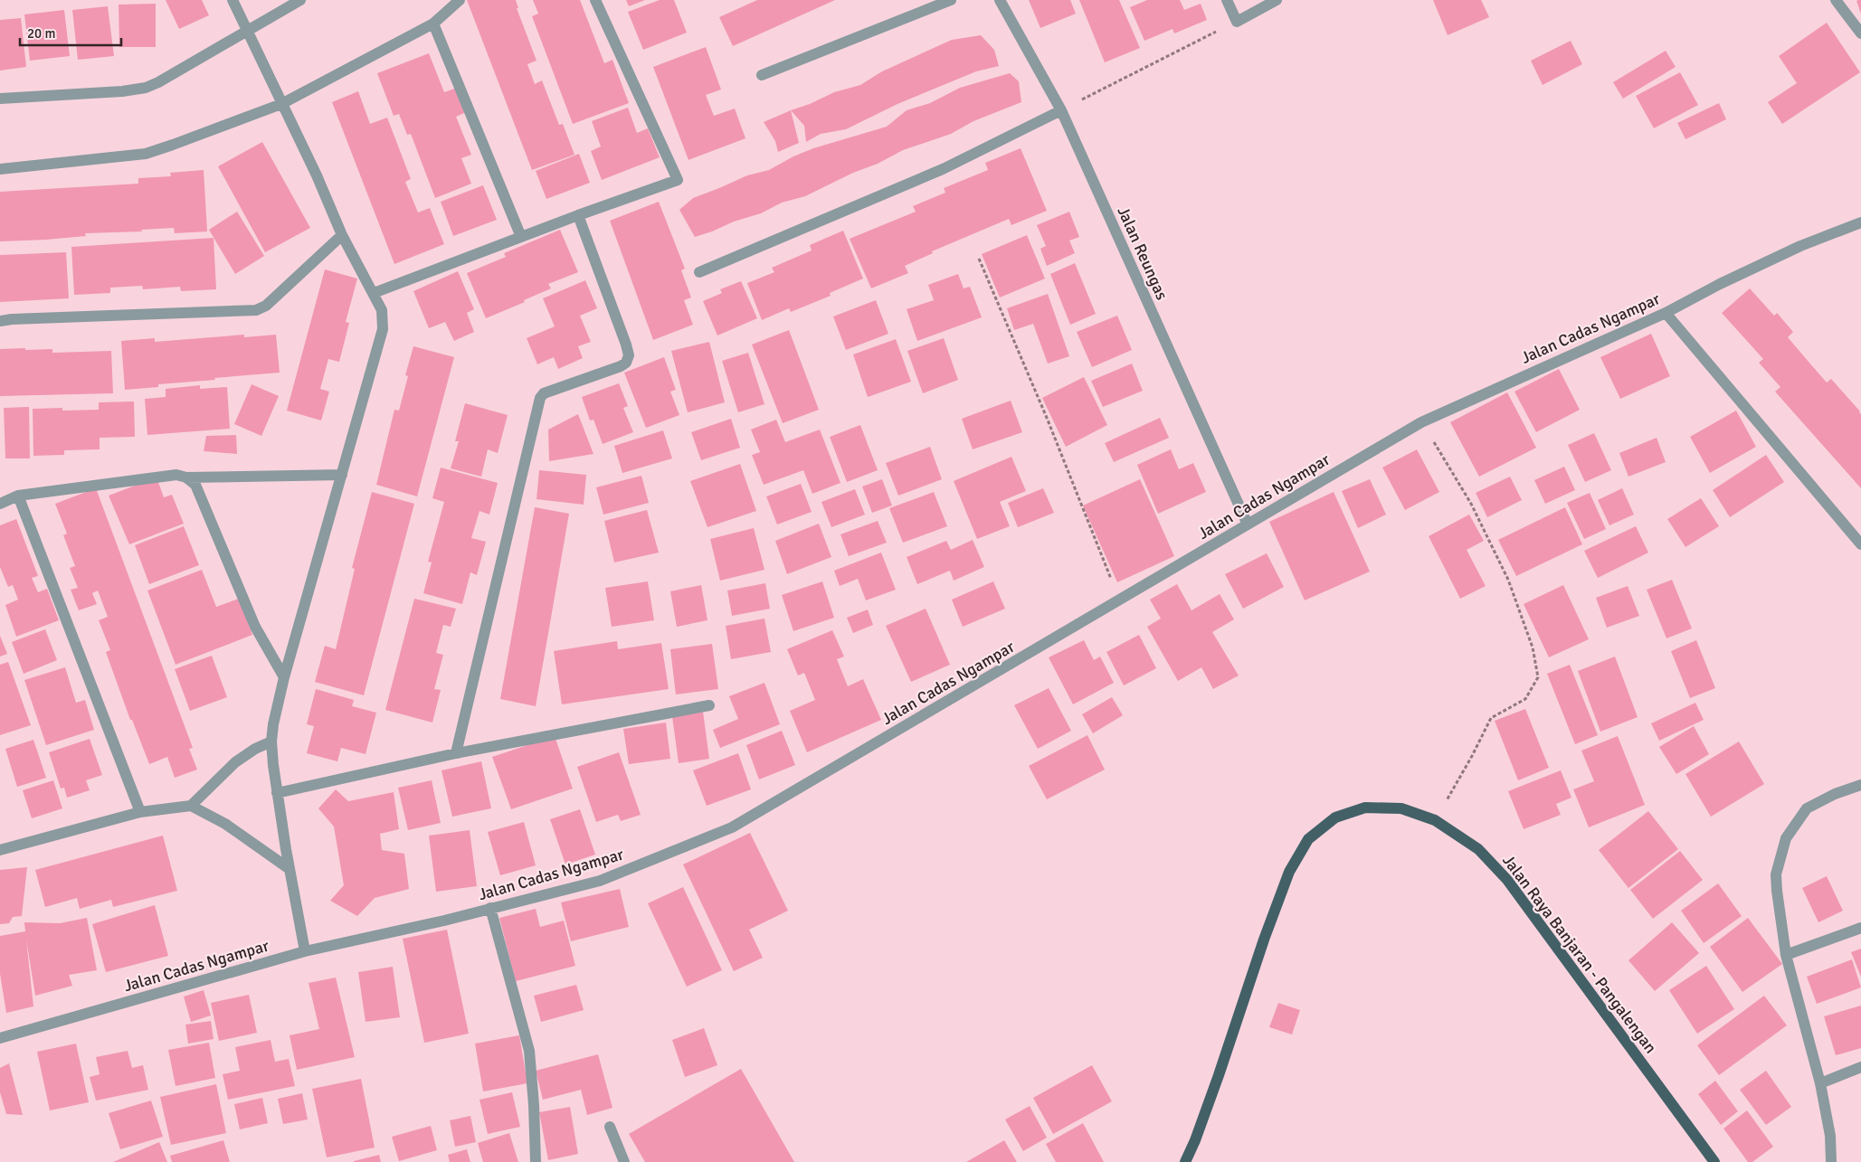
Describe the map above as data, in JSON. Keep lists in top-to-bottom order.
{
  "streets": {
    "main road": ["Jalan Raya Banjaran - Pangalengan"],
    "street": ["Jalan Reungas", "Jalan Cadas Ngampar"]
  },
  "crossings": [
    ["Jalan Reungas", "Jalan Cadas Ngampar"]
  ],
  "scale_bar": "20 m"
}
